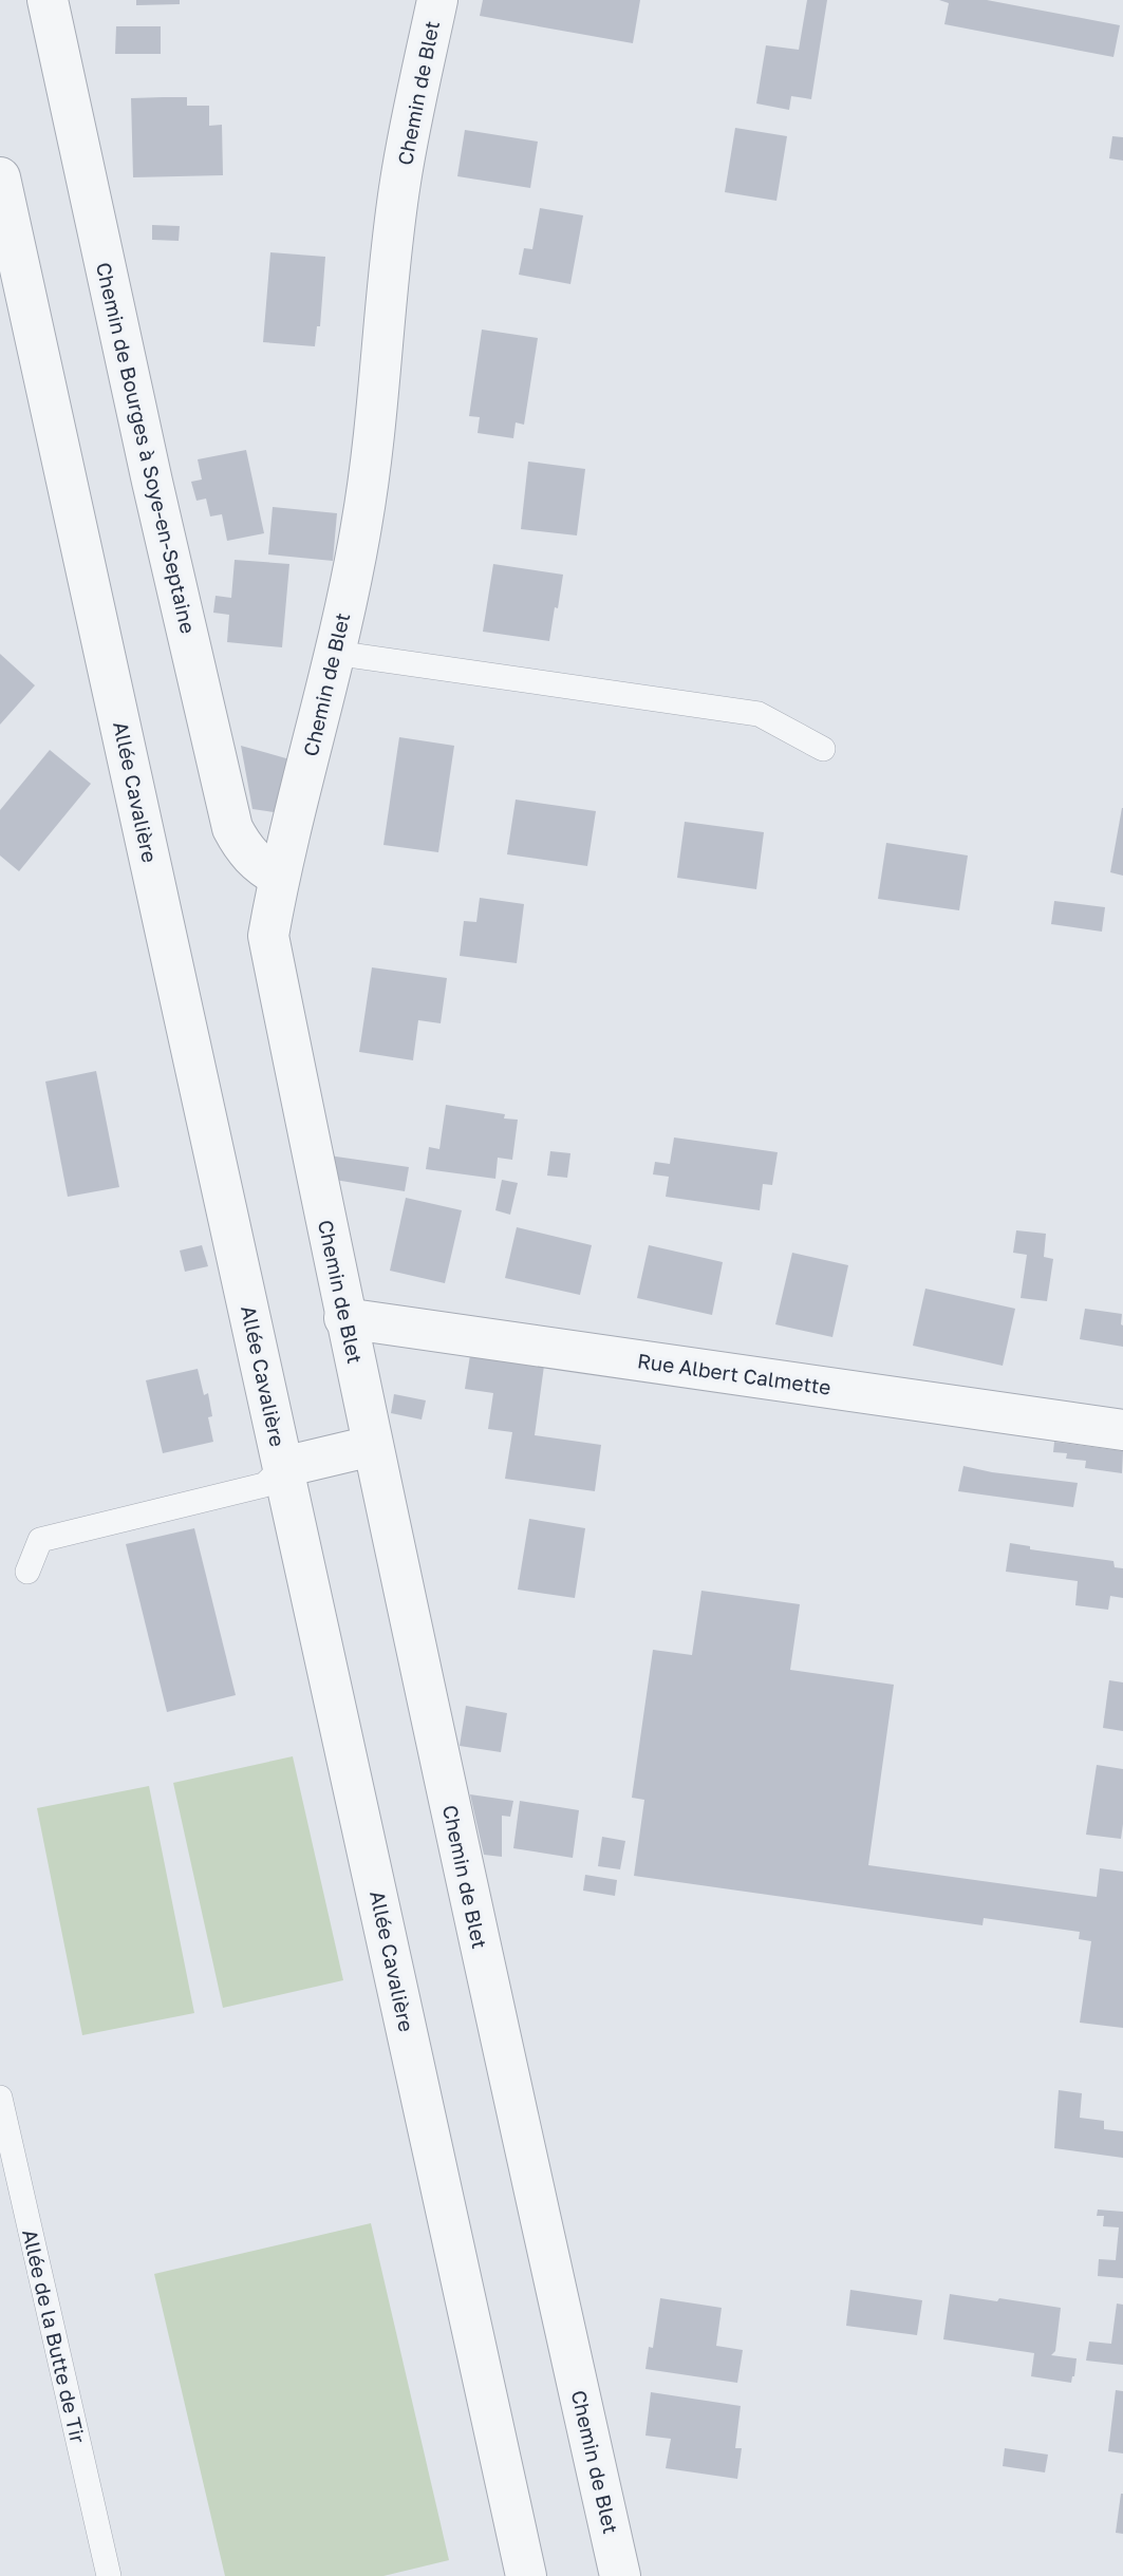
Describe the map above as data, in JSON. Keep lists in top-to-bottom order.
{
  "streets": {
    "street": [
      "Chemin de Blet",
      "Chemin de Bourges à Soye-en-Septaine",
      "Allée Cavalière",
      "Rue Albert Calmette"
    ],
    "lane": ["Allée de la Butte de Tir"]
  },
  "crossings": [
    ["Chemin de Blet", "Chemin de Bourges à Soye-en-Septaine"],
    ["Chemin de Blet", "Rue Albert Calmette"]
  ]
}
